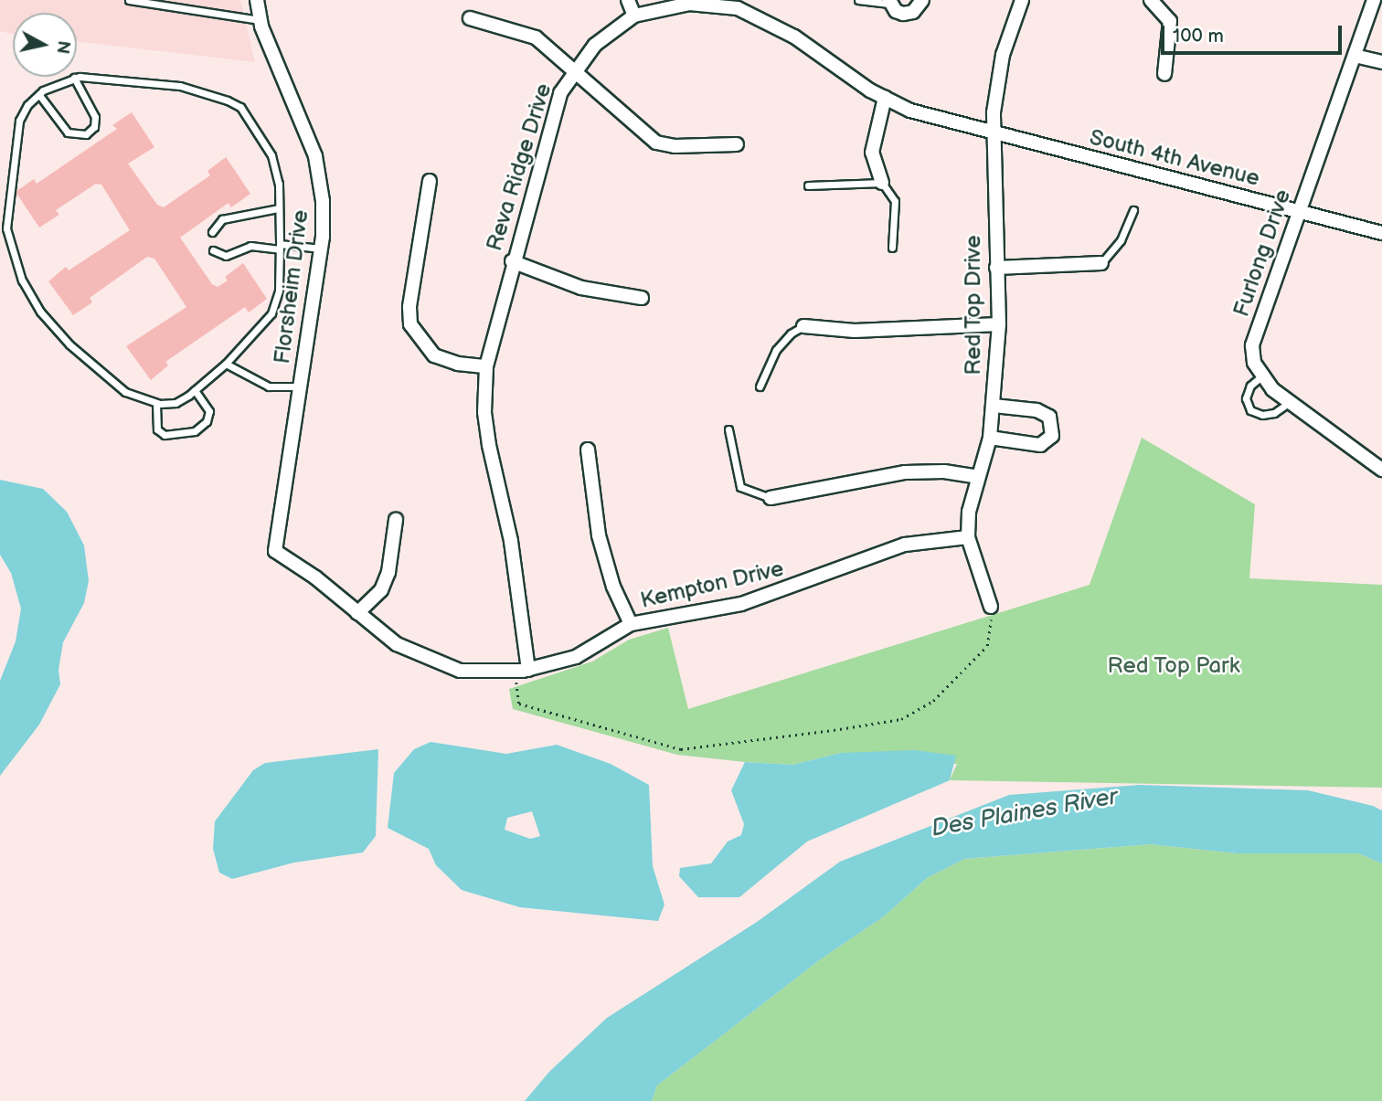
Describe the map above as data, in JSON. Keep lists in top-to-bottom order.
{
  "streets": {
    "street": [
      "South 4th Avenue",
      "Reva Ridge Drive",
      "Furlong Drive",
      "Florsheim Drive",
      "Red Top Drive",
      "Kempton Drive"
    ]
  },
  "crossings": [
    ["South 4th Avenue", "Reva Ridge Drive"],
    ["South 4th Avenue", "Furlong Drive"],
    ["South 4th Avenue", "Red Top Drive"],
    ["Reva Ridge Drive", "Red Top Drive"],
    ["Reva Ridge Drive", "Kempton Drive"],
    ["Florsheim Drive", "Kempton Drive"],
    ["Red Top Drive", "Kempton Drive"]
  ],
  "water": ["Des Plaines River"],
  "parks": ["Red Top Park"],
  "scale_bar": "100 m",
  "north": "right"
}
